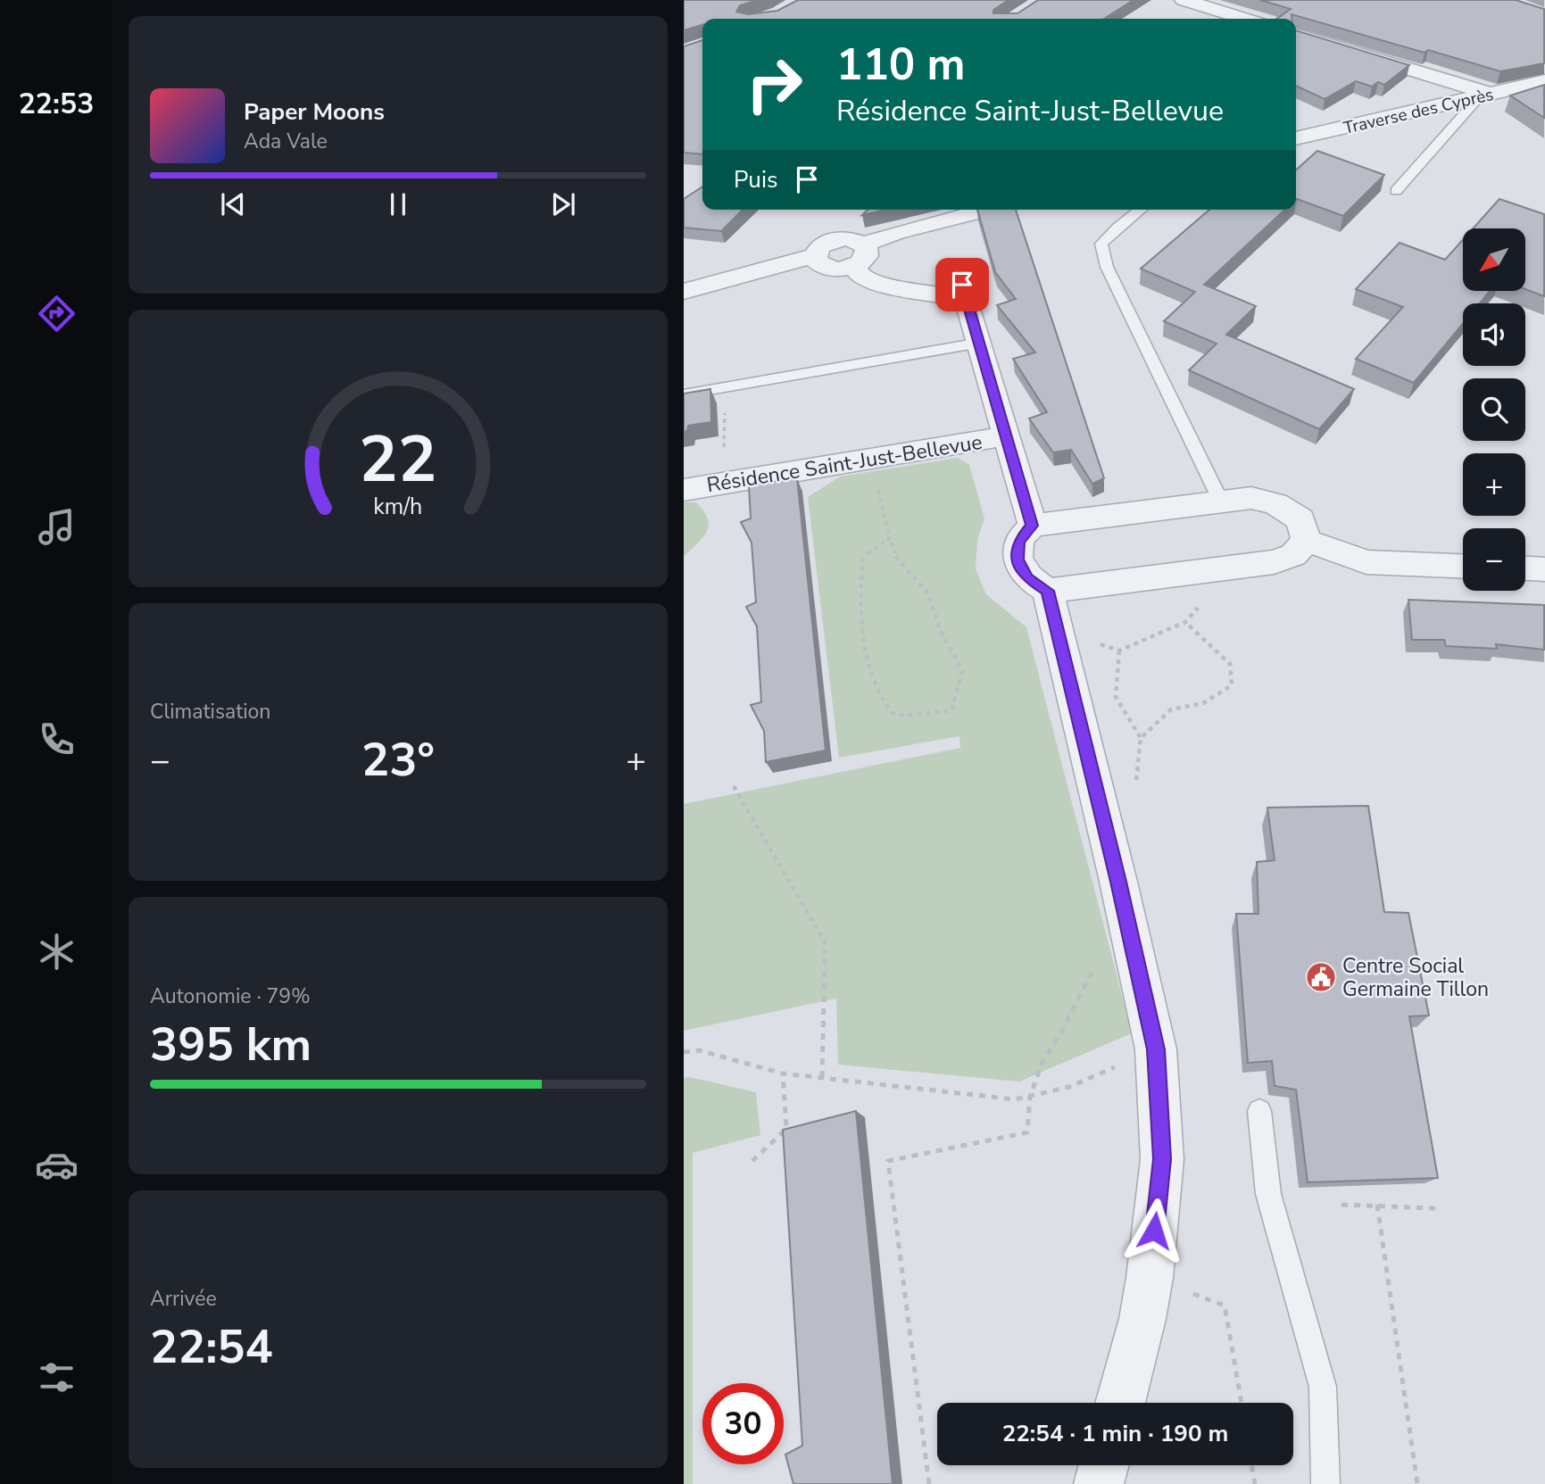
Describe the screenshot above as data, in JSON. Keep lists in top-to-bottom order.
{
  "streets": {
    "street": ["Traverse des Cyprès", "Résidence Saint-Just-Bellevue"]
  },
  "places": {
    "public building": ["Centre Social Germaine Tillon"]
  },
  "north": "bottom left",
  "page": {
    "tabs": "22:53",
    "turn": ["110 m", "Résidence Saint-Just-Bellevue"],
    "song": ["Paper Moons", "Ada Vale"],
    "then": "Puis",
    "map_buttons": ["+", "−"],
    "tile": [
      "Climatisation",
      ["Autonomie · 79%", "395 km"],
      ["Arrivée", "22:54"]
    ],
    "heat": ["−", "23°", "+"],
    "limit": "30",
    "trip": "22:54 · 1 min · 190 m",
    "gauge": ["22", "km/h"]
  }
}
